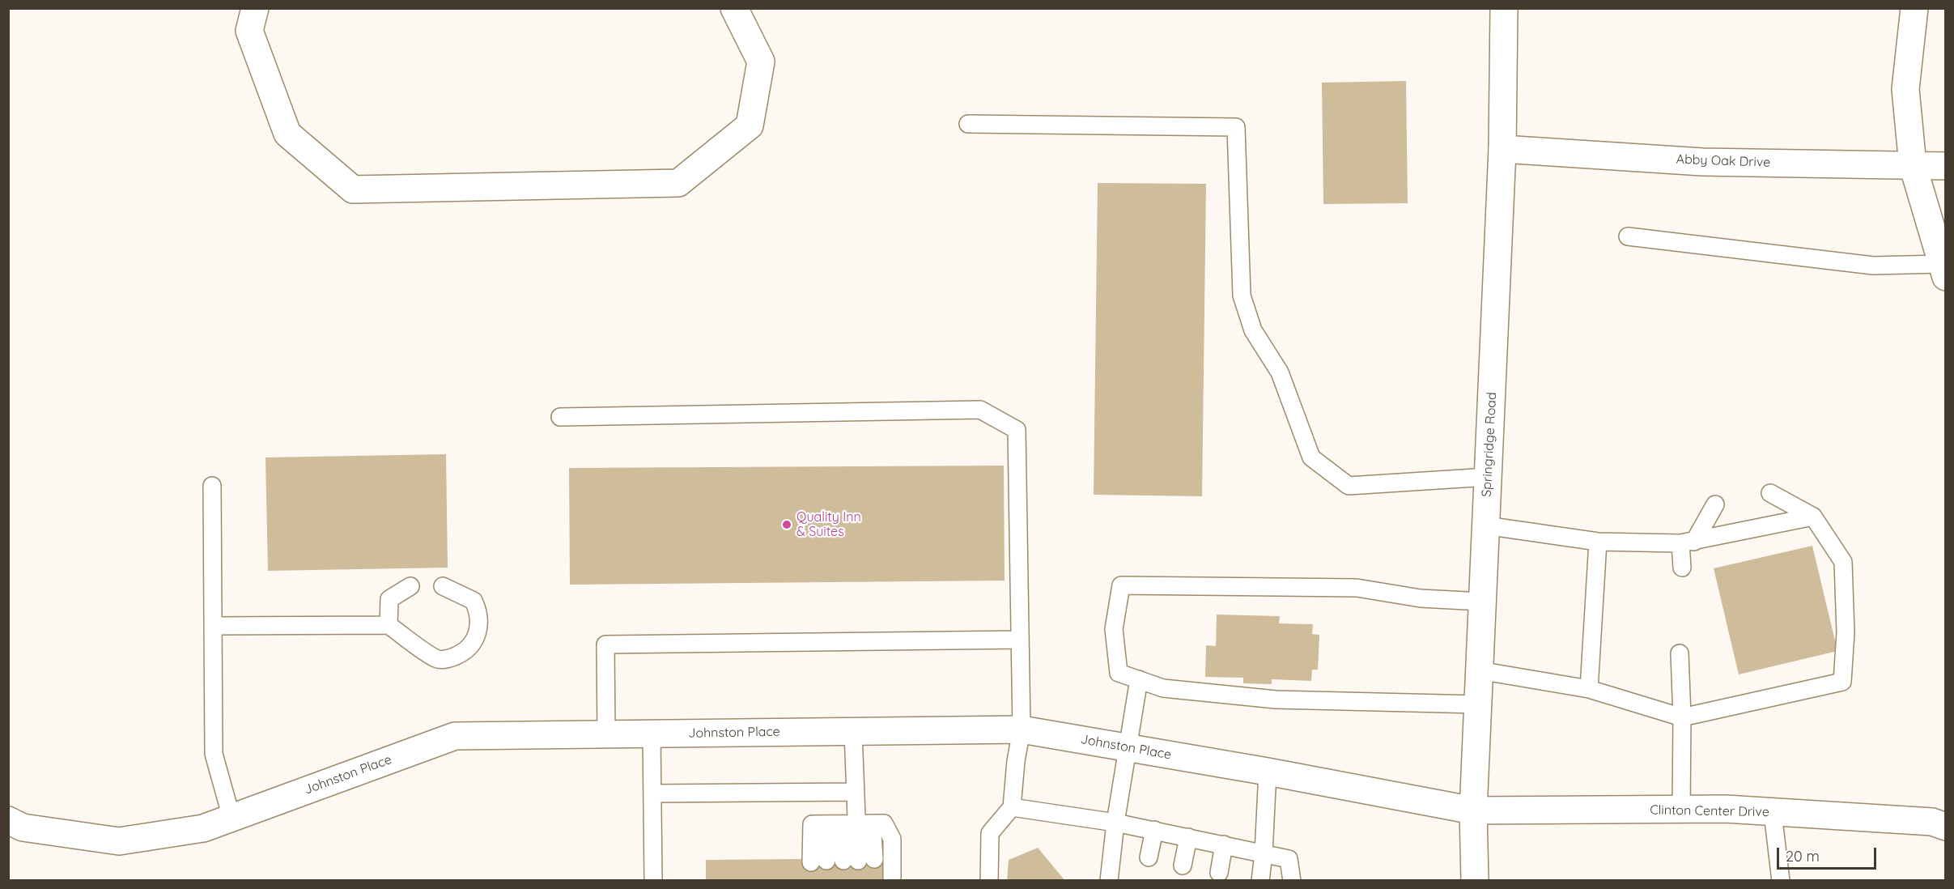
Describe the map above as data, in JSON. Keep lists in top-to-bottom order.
{
  "streets": {
    "street": [
      "Abby Oak Drive",
      "Springridge Road",
      "Johnston Place",
      "Clinton Center Drive"
    ]
  },
  "crossings": [
    ["Abby Oak Drive", "Springridge Road"],
    ["Springridge Road", "Johnston Place"],
    ["Springridge Road", "Clinton Center Drive"],
    ["Johnston Place", "Clinton Center Drive"]
  ],
  "places": ["Quality Inn & Suites"],
  "scale_bar": "20 m"
}
